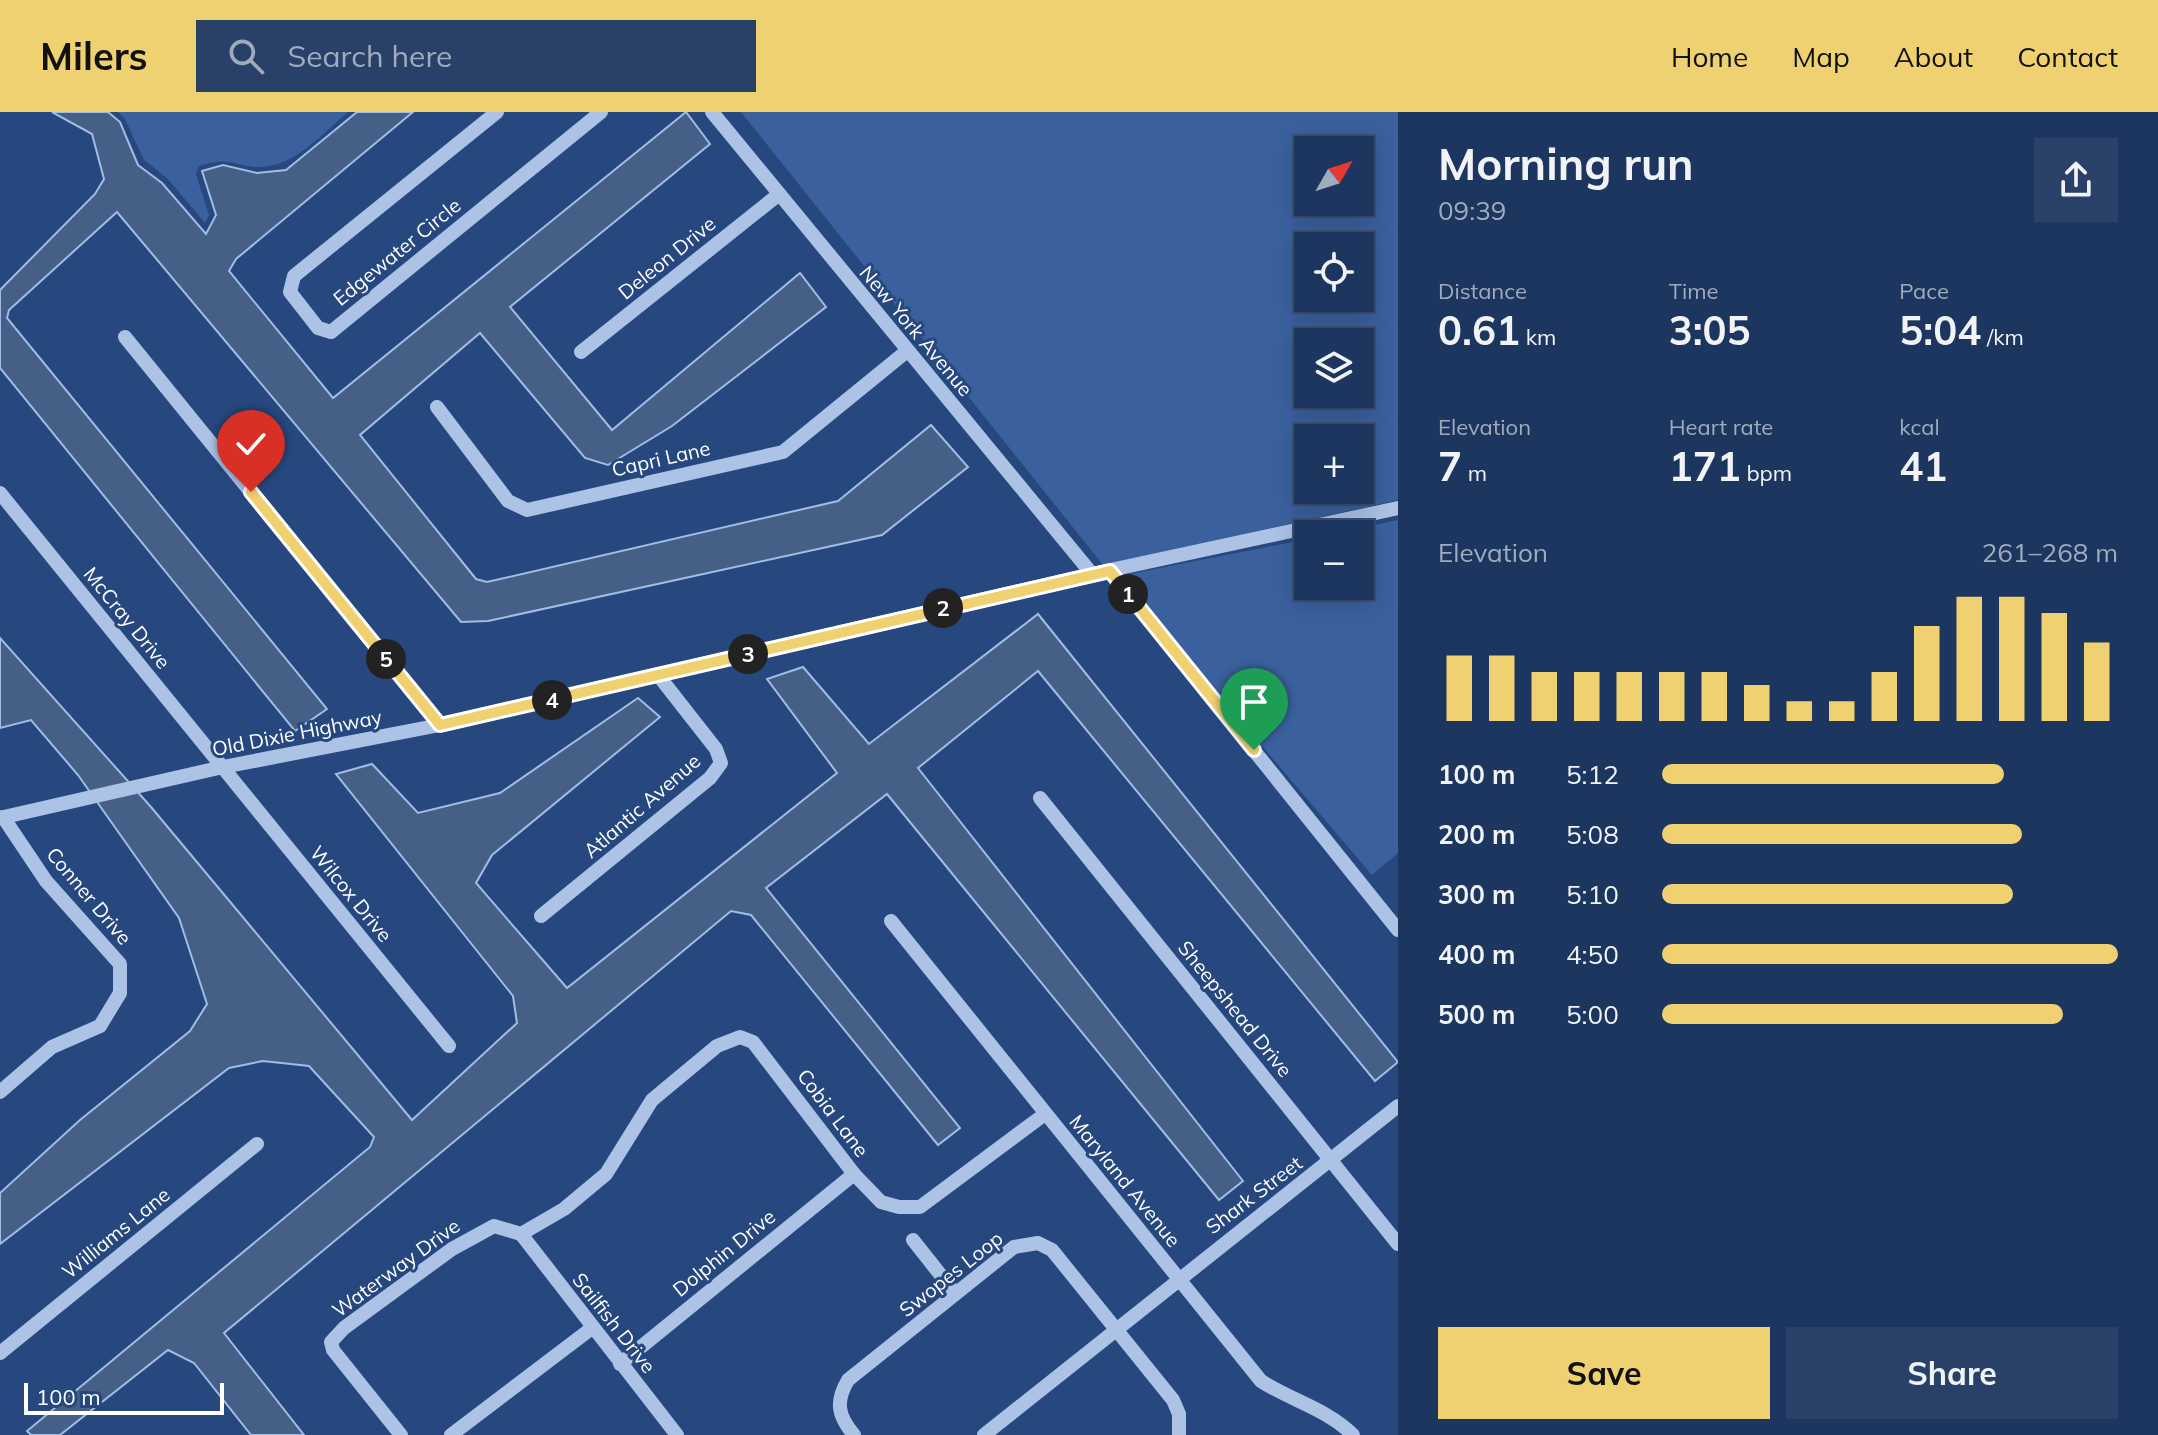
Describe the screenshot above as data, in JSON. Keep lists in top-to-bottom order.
{
  "streets": {
    "street": [
      "Edgewater Circle",
      "Deleon Drive",
      "New York Avenue",
      "Capri Lane",
      "McCray Drive",
      "Old Dixie Highway",
      "Atlantic Avenue",
      "Wilcox Drive",
      "Conner Drive",
      "Sheepshead Drive",
      "Cobia Lane",
      "Maryland Avenue",
      "Shark Street",
      "Williams Lane",
      "Dolphin Drive",
      "Waterway Drive",
      "Swopes Loop",
      "Sailfish Drive"
    ]
  },
  "crossings": [
    ["Deleon Drive", "New York Avenue"],
    ["New York Avenue", "Capri Lane"],
    ["New York Avenue", "Old Dixie Highway"],
    ["McCray Drive", "Old Dixie Highway"],
    ["McCray Drive", "Wilcox Drive"],
    ["Old Dixie Highway", "Atlantic Avenue"],
    ["Old Dixie Highway", "Wilcox Drive"],
    ["Old Dixie Highway", "Conner Drive"],
    ["Sheepshead Drive", "Shark Street"],
    ["Cobia Lane", "Maryland Avenue"],
    ["Cobia Lane", "Dolphin Drive"],
    ["Cobia Lane", "Waterway Drive"],
    ["Cobia Lane", "Sailfish Drive"],
    ["Maryland Avenue", "Shark Street"],
    ["Shark Street", "Swopes Loop"],
    ["Dolphin Drive", "Sailfish Drive"],
    ["Waterway Drive", "Sailfish Drive"]
  ],
  "scale_bar": "100 m",
  "north": "top right",
  "page": {
    "header": "Milers",
    "search": "Search here",
    "nav": [
      "Home",
      "Map",
      "About",
      "Contact"
    ],
    "heading": ["Morning run", "09:39"],
    "map_buttons": ["+", "−"],
    "stats": [
      ["Distance", "0.61 km"],
      ["Time", "3:05"],
      ["Pace", "5:04 /km"],
      ["Elevation", "7 m"],
      ["Heart rate", "171 bpm"],
      ["kcal", "41"]
    ],
    "chart": ["Elevation", "261–268 m"],
    "pins": [
      "1",
      "2",
      "3",
      "5",
      "4"
    ],
    "list": [
      {
        "name": "100 m",
        "note": "5:12"
      },
      {
        "name": "200 m",
        "note": "5:08"
      },
      {
        "name": "300 m",
        "note": "5:10"
      },
      {
        "name": "400 m",
        "note": "4:50"
      },
      {
        "name": "500 m",
        "note": "5:00"
      }
    ],
    "buttons": ["Save", "Share"],
    "scale": "100 m"
  }
}
